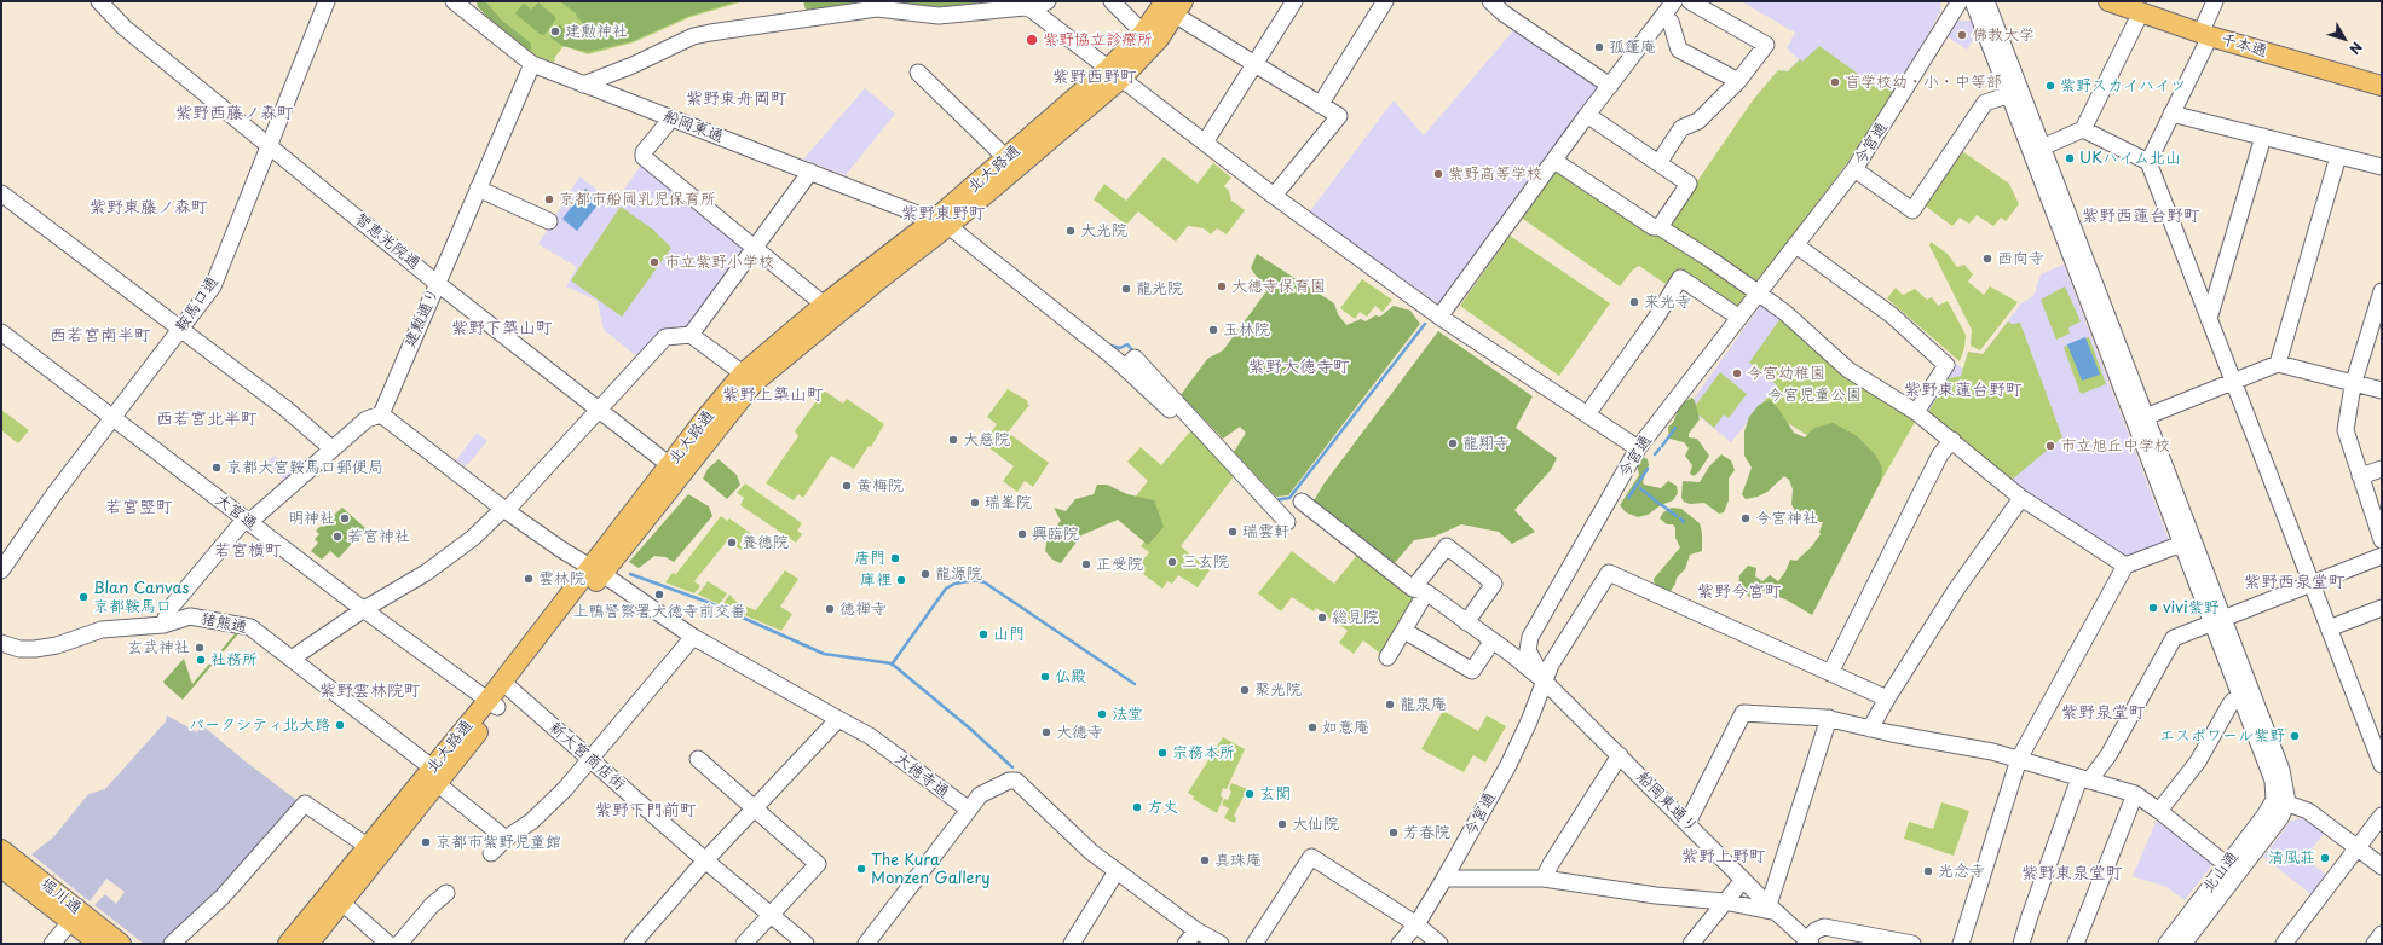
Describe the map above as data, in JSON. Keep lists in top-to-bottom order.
{
  "streets": {
    "main road": ["千本通", "北大路通", "堀川通"],
    "street": [
      "船岡東通",
      "今宮通",
      "智恵光院通",
      "鞍馬口通",
      "建勲通り",
      "大宮通",
      "猪熊通",
      "新大宮商店街",
      "大徳寺通",
      "船岡東通り",
      "北山通"
    ]
  },
  "crossings": [
    ["船岡東通", "北大路通"],
    ["船岡東通", "建勲通り"],
    ["今宮通", "船岡東通り"],
    ["北大路通", "智恵光院通"],
    ["北大路通", "大宮通"],
    ["北大路通", "猪熊通"],
    ["北大路通", "新大宮商店街"],
    ["北大路通", "大徳寺通"],
    ["智恵光院通", "鞍馬口通"],
    ["智恵光院通", "建勲通り"],
    ["鞍馬口通", "大宮通"],
    ["建勲通り", "大徳寺通"]
  ],
  "districts": [
    "紫野西野町",
    "紫野東舟岡町",
    "紫野西藤ノ森町",
    "紫野東藤ノ森町",
    "紫野東野町",
    "紫野西蓮台野町",
    "紫野下築山町",
    "西若宮南半町",
    "紫野大徳寺町",
    "紫野東蓮台野町",
    "紫野上築山町",
    "西若宮北半町",
    "若宮竪町",
    "若宮横町",
    "紫野西泉堂町",
    "紫野今宮町",
    "紫野雲林院町",
    "紫野泉堂町",
    "紫野下門前町",
    "紫野上野町",
    "紫野東泉堂町"
  ],
  "parks": ["今宮児童公園"],
  "places": [
    "建勲神社",
    "佛教大学",
    "紫野協立診療所",
    "孤篷庵",
    "盲学校幼・小・中等部",
    "紫野スカイハイツ",
    "UKハイム北山",
    "紫野高等学校",
    "京都市船岡乳児保育所",
    "大光院",
    "西向寺",
    "市立紫野小学校",
    "大徳寺保育園",
    "龍光院",
    "来光寺",
    "玉林院",
    "今宮幼稚園",
    "大慈院",
    "龍翔寺",
    "市立旭丘中学校",
    "京都大宮鞍馬口郵便局",
    "黄梅院",
    "瑞峯院",
    "明神社",
    "今宮神社",
    "瑞雲軒",
    "興臨院",
    "若宮神社",
    "養徳院",
    "唐門",
    "三玄院",
    "正受院",
    "龍源院",
    "雲林院",
    "庫裡",
    "上鴨警察署大徳寺前交番",
    "Blan Canvas 京都鞍馬口",
    "vivi紫野",
    "徳禅寺",
    "総見院",
    "山門",
    "玄武神社",
    "社務所",
    "仏殿",
    "聚光院",
    "龍泉庵",
    "法堂",
    "パークシティ北大路",
    "如意庵",
    "大徳寺",
    "エスポワール紫野",
    "宗務本所",
    "玄関",
    "方丈",
    "大仙院",
    "芳春院",
    "京都市紫野児童館",
    "清風荘",
    "真珠庵",
    "The Kura Monzen Gallery",
    "光念寺"
  ],
  "north": "bottom right"
}
